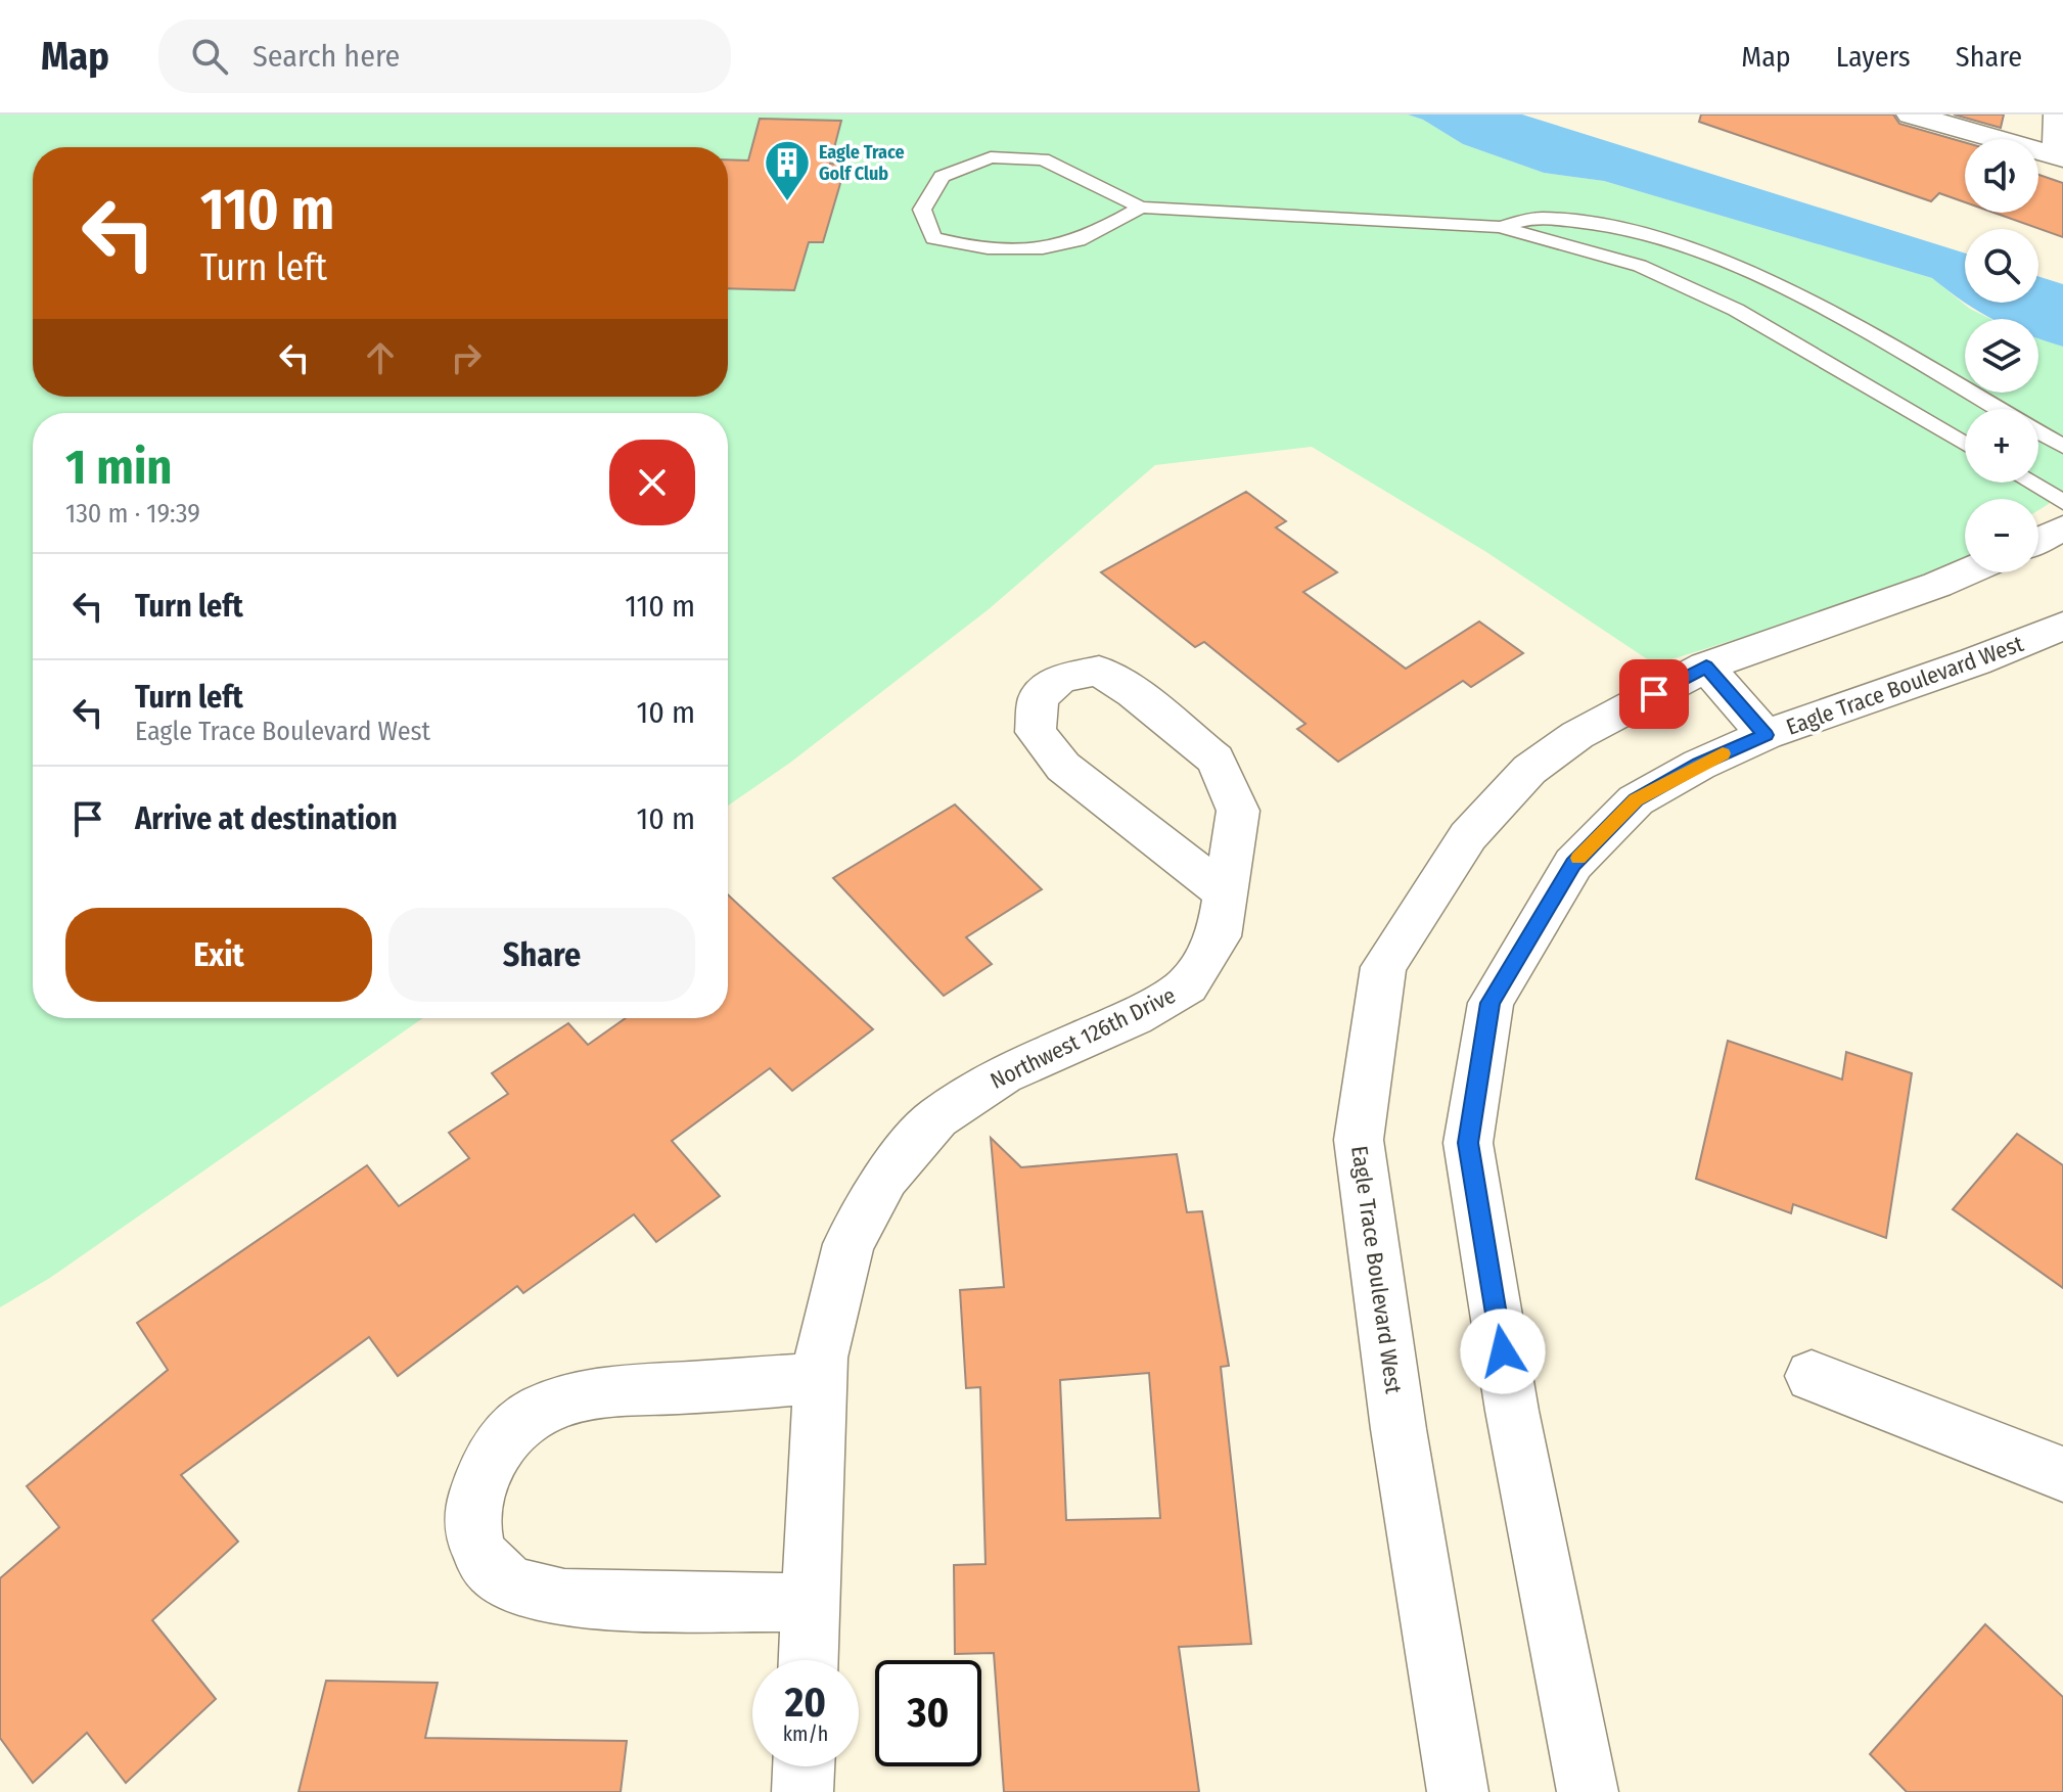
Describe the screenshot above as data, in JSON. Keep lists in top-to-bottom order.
{
  "streets": {
    "street": ["Eagle Trace Boulevard West", "Northwest 126th Drive"]
  },
  "places": {
    "building": ["Eagle Trace Golf Club"]
  },
  "page": {
    "header": "Map",
    "search": "Search here",
    "nav": ["Map", "Layers", "Share"],
    "map_buttons": ["+", "−"],
    "turn": ["110 m", "Turn left"],
    "heading": ["1 min", "130 m · 19:39"],
    "list": [
      {
        "name": "Turn left",
        "value": "110 m"
      },
      {
        "name": "Turn left",
        "note": "Eagle Trace Boulevard West",
        "value": "10 m"
      },
      {
        "name": "Arrive at destination",
        "value": "10 m"
      }
    ],
    "buttons": ["Exit", "Share"],
    "speed": "20 km/h",
    "limit": "30"
  }
}
